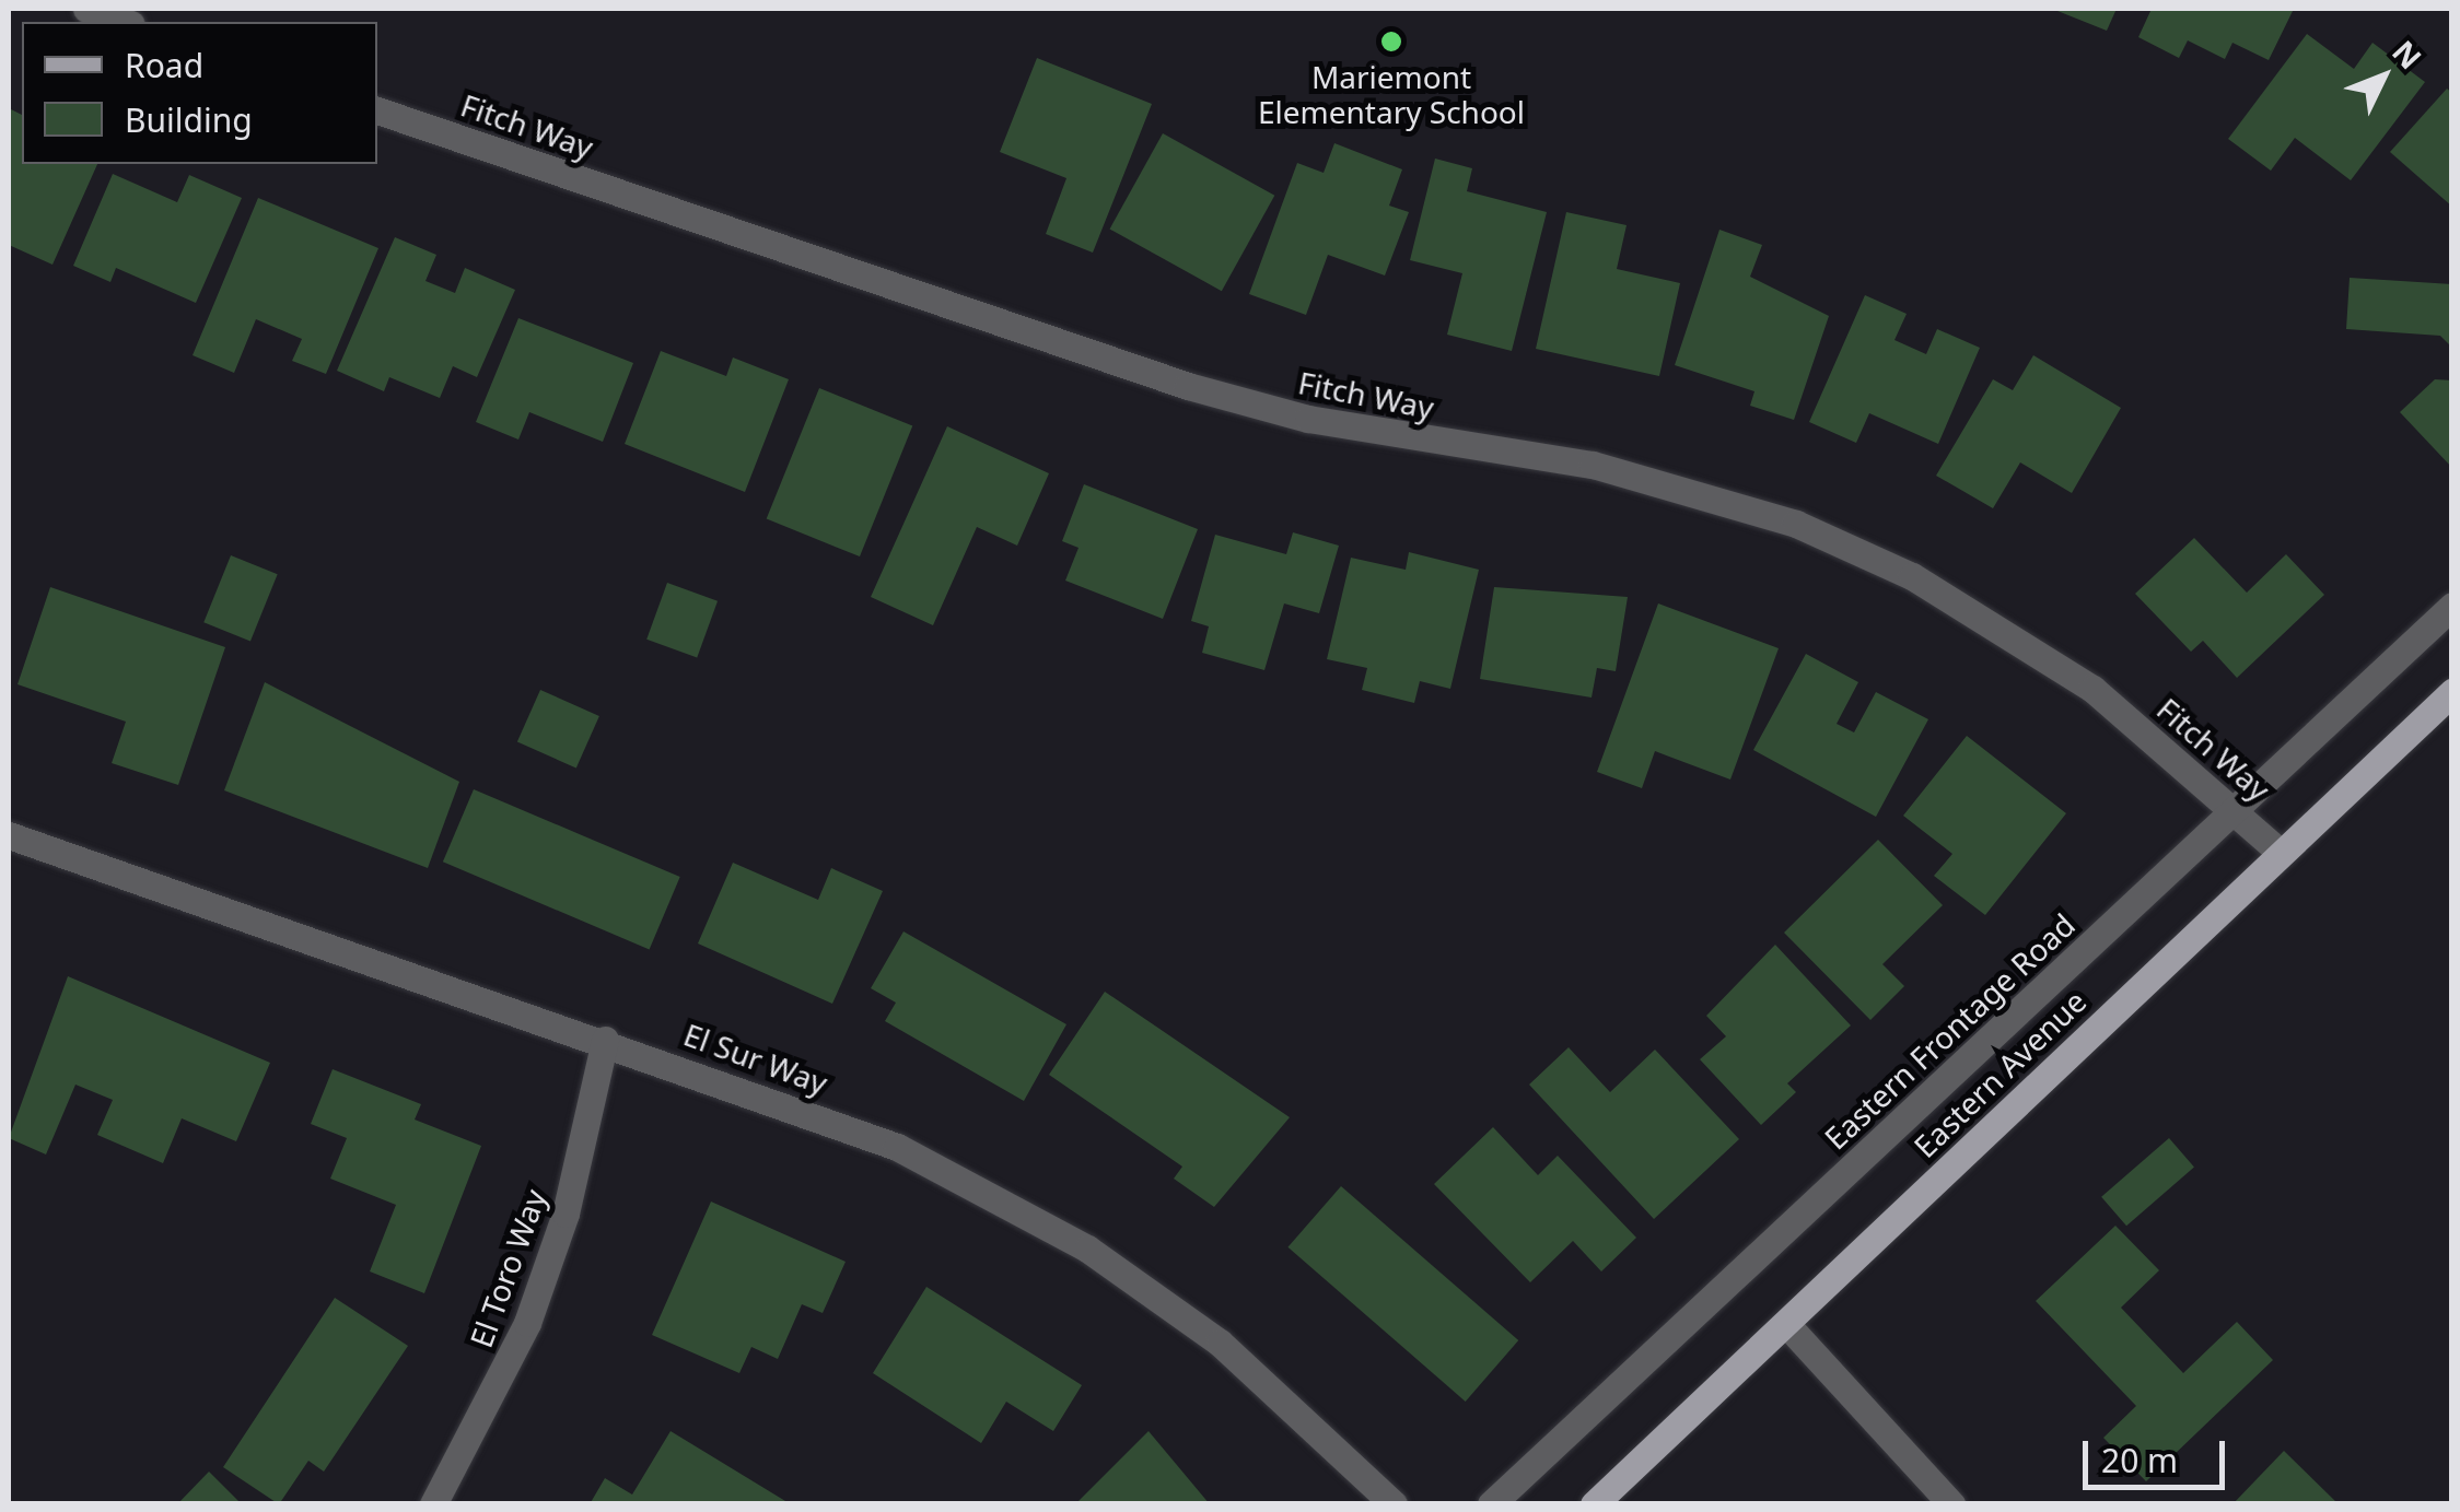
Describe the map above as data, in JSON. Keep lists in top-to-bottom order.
{
  "streets": {
    "main road": ["Eastern Avenue"],
    "street": [
      "Fitch Way",
      "Eastern Frontage Road",
      "El Sur Way",
      "El Toro Way"
    ]
  },
  "crossings": [
    ["Fitch Way", "Eastern Frontage Road"],
    ["Fitch Way", "Eastern Avenue"],
    ["El Sur Way", "El Toro Way"]
  ],
  "places": ["Mariemont Elementary School"],
  "legend": ["Road", "Building"],
  "scale_bar": "20 m",
  "north": "top right"
}
